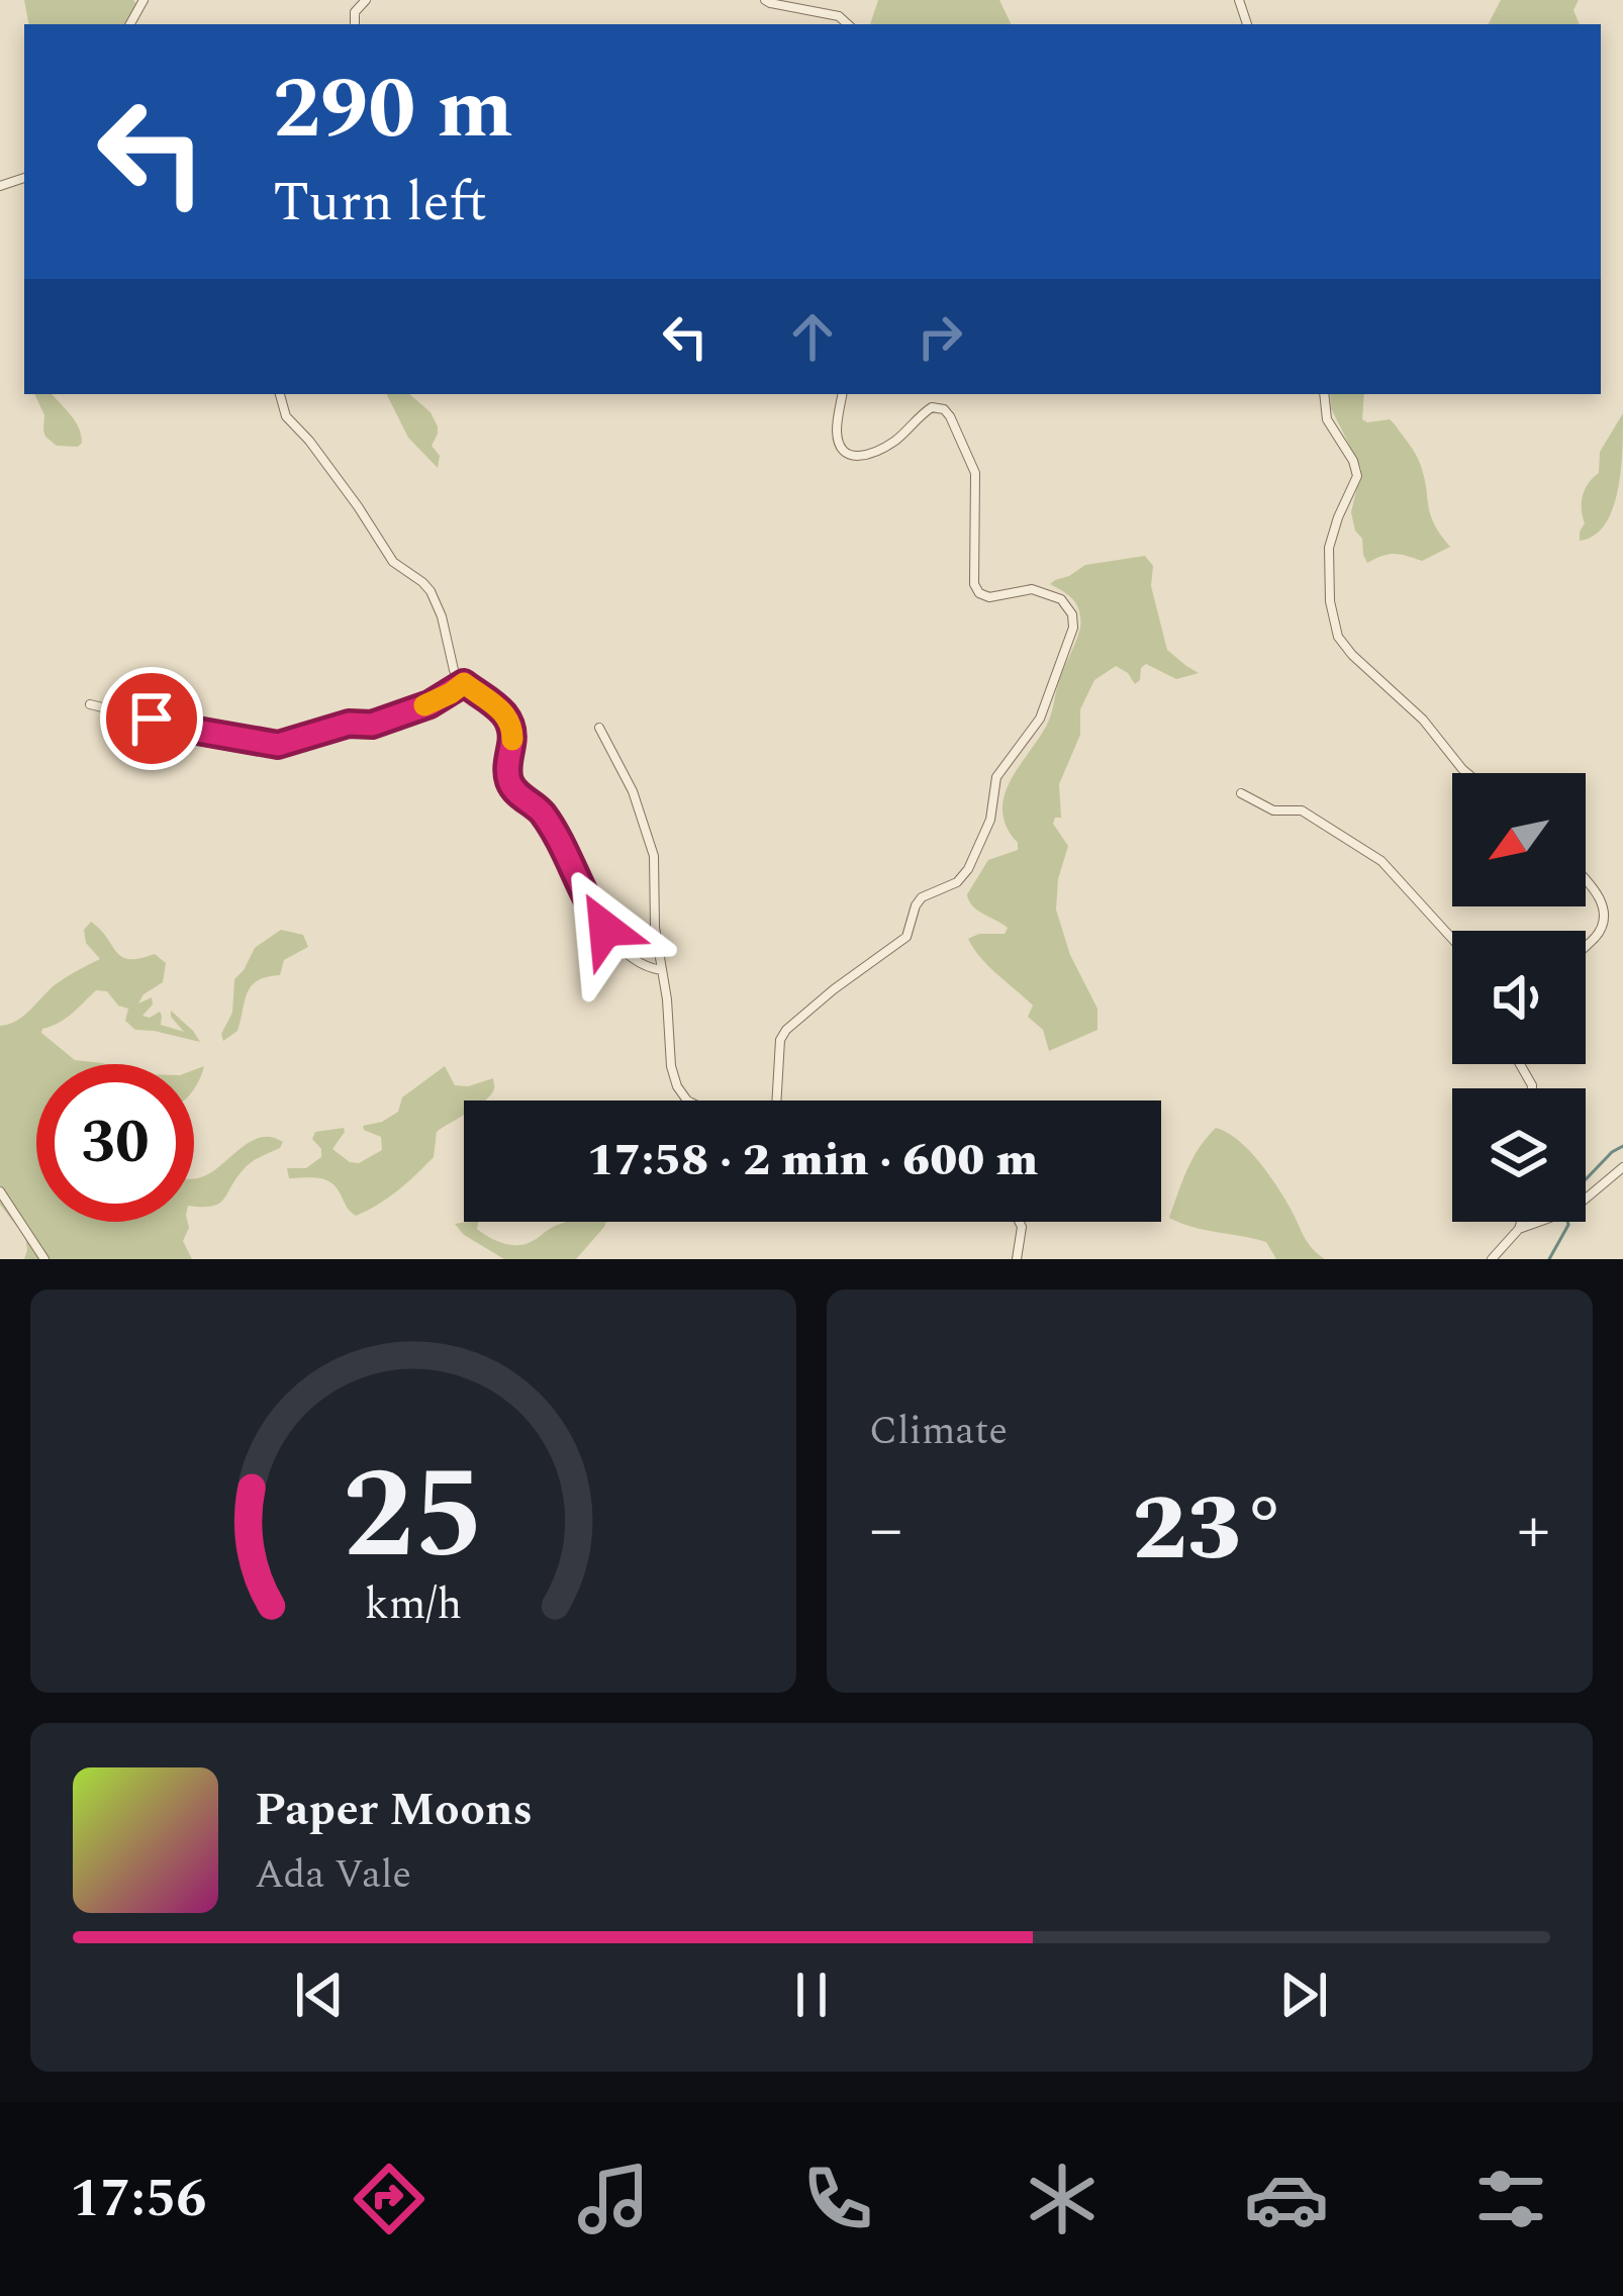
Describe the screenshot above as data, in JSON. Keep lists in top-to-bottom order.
{
  "north": "bottom left",
  "page": {
    "turn": ["290 m", "Turn left"],
    "limit": "30",
    "trip": "17:58 · 2 min · 600 m",
    "tile": "Climate",
    "heat": ["−", "23°", "+"],
    "song": ["Paper Moons", "Ada Vale"],
    "tabs": "17:56",
    "gauge": ["25", "km/h"]
  }
}
